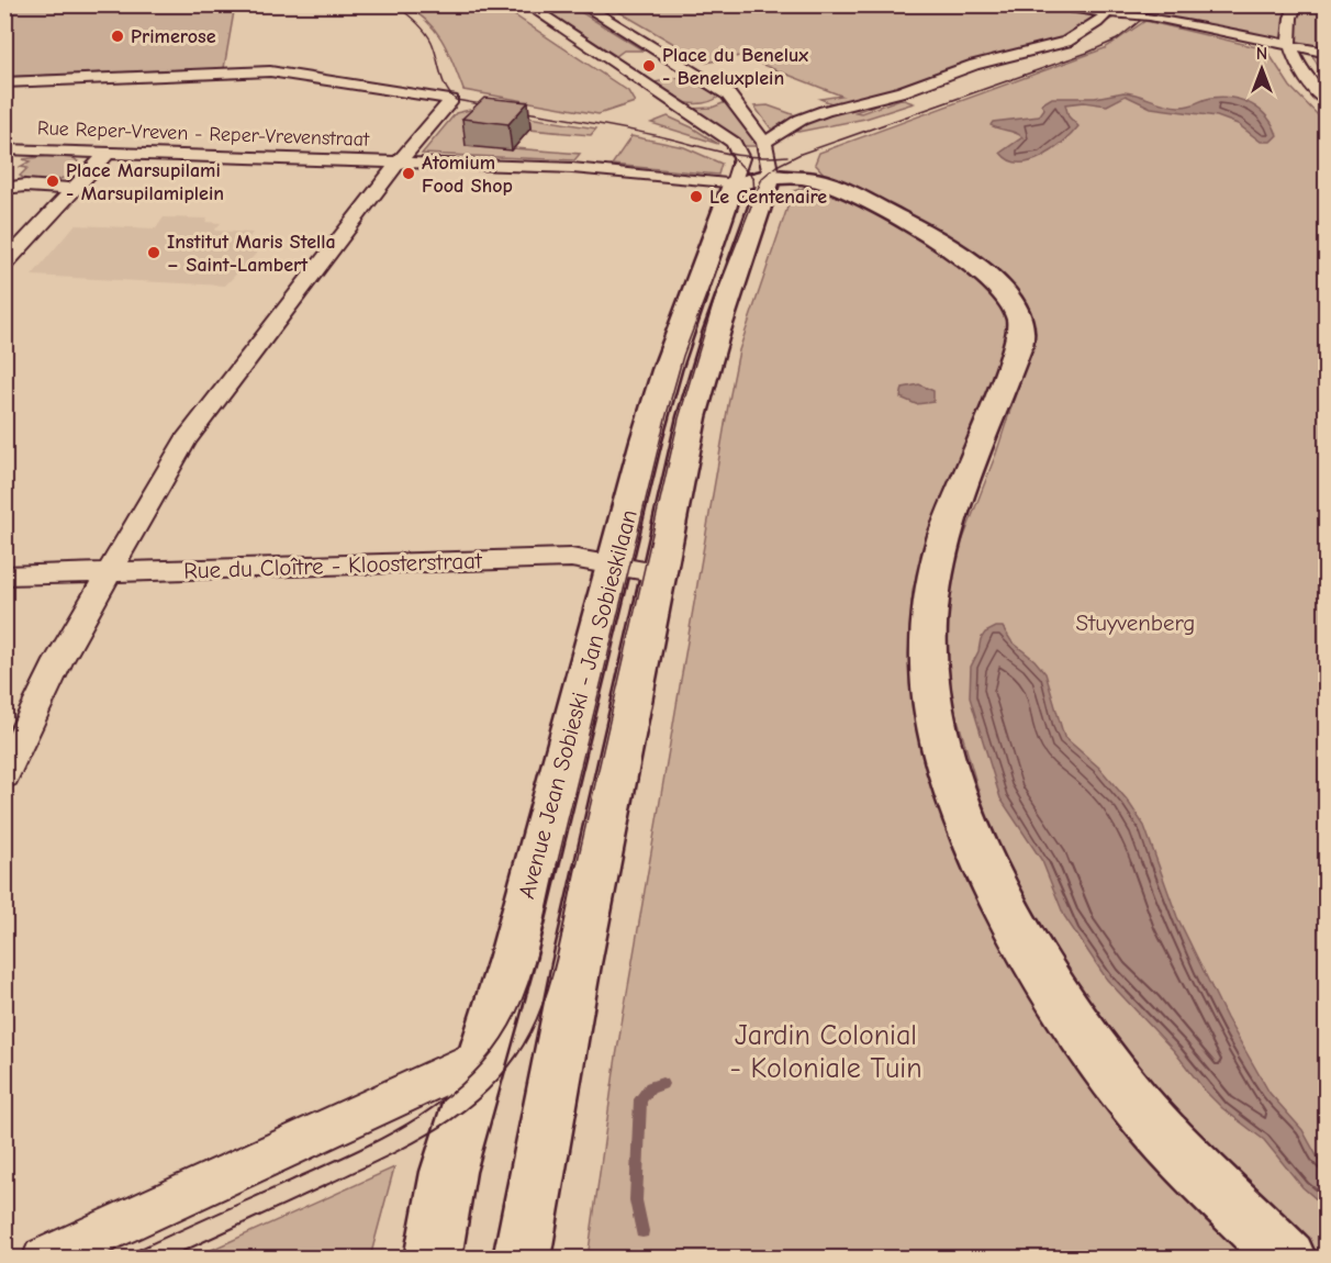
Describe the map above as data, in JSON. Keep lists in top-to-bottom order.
{
  "streets": {
    "street": ["Rue Reper-Vreven - Reper-Vrevenstraat", "Rue du Cloître - Kloosterstraat", "Avenue Jean Sobieski - Jan Sobieskilaan"]
  },
  "crossings": [
    ["Rue Reper-Vreven - Reper-Vrevenstraat", "Avenue Jean Sobieski - Jan Sobieskilaan"],
    ["Rue du Cloître - Kloosterstraat", "Avenue Jean Sobieski - Jan Sobieskilaan"]
  ],
  "parks": ["Stuyvenberg", "Jardin Colonial - Koloniale Tuin"],
  "places": [
    "Primerose",
    "Place du Benelux - Beneluxplein",
    "Atomium Food Shop",
    "Place Marsupilami - Marsupilamiplein",
    "Le Centenaire",
    "Institut Maris Stella – Saint-Lambert"
  ],
  "north": "top"
}
